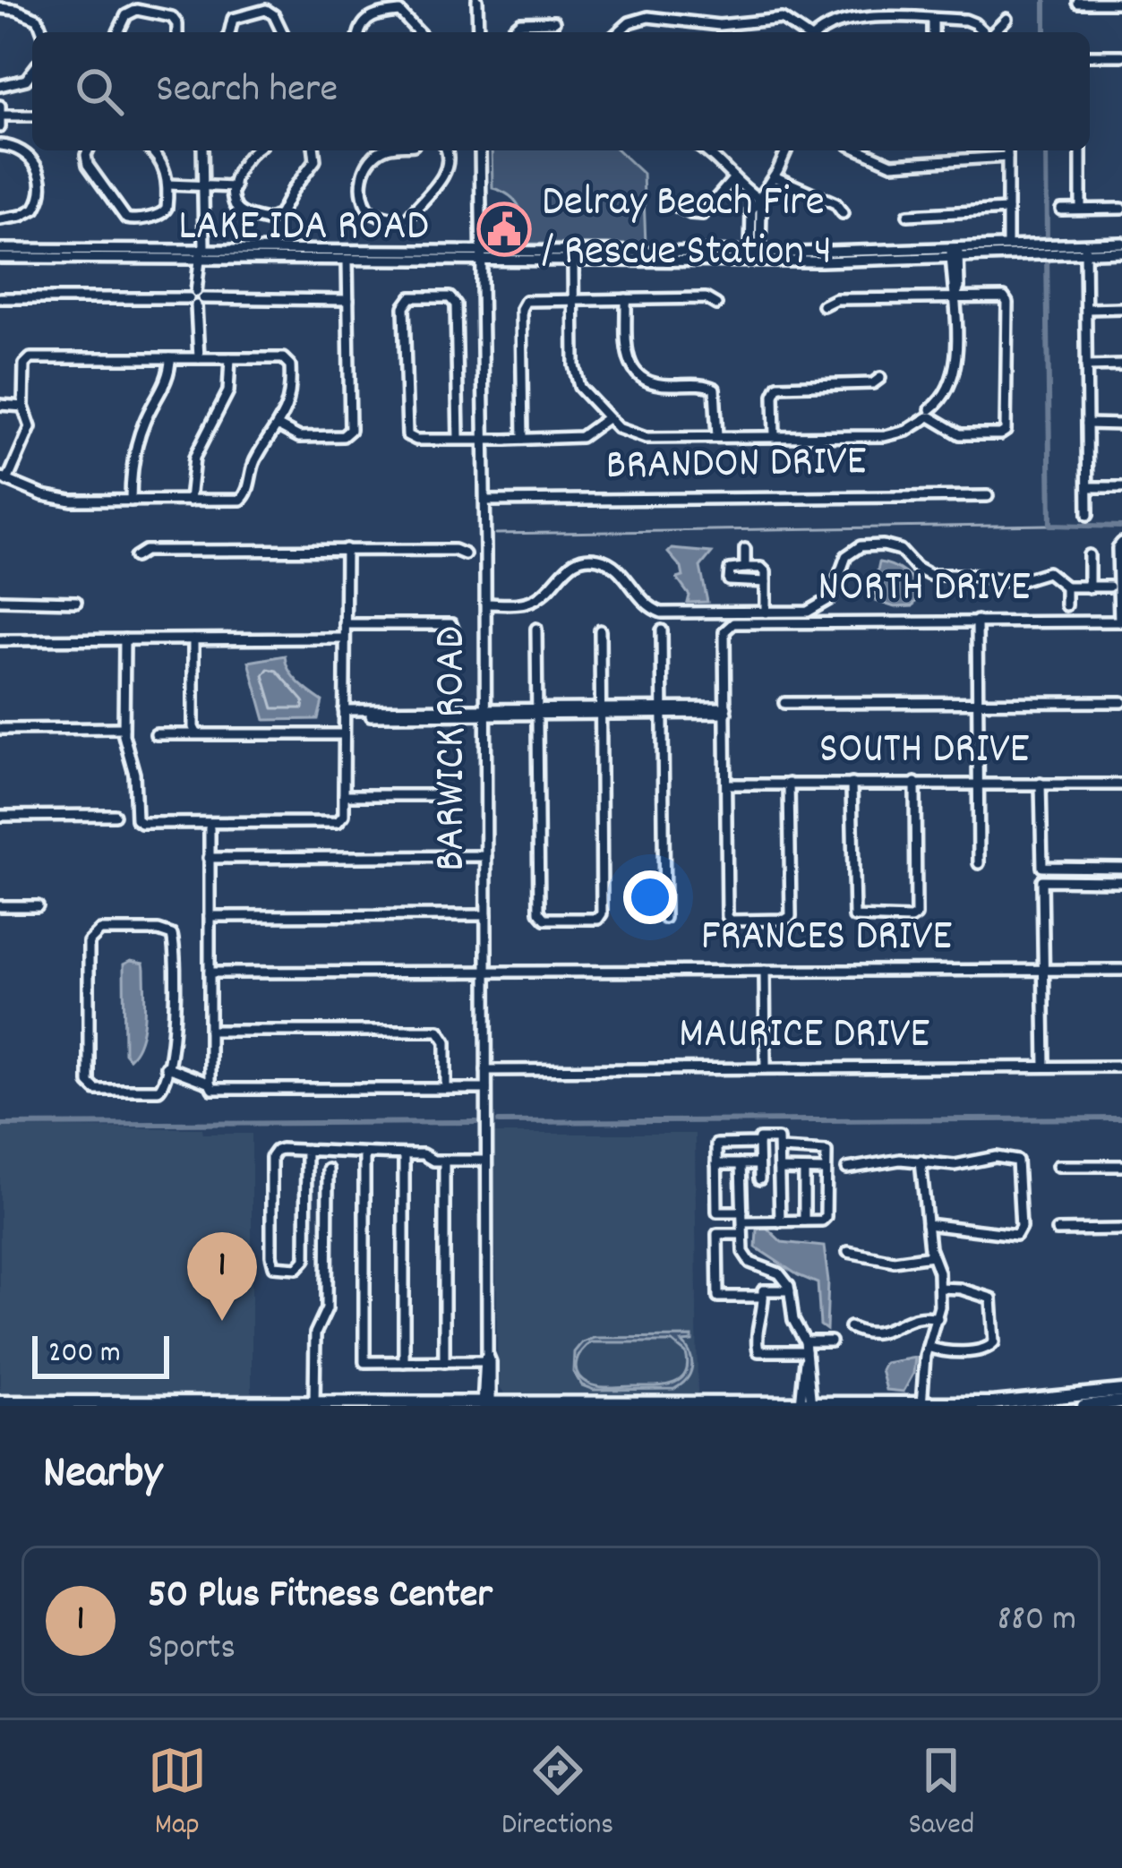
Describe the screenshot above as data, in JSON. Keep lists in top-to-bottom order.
{
  "streets": {
    "street": [
      "LAKE IDA ROAD",
      "BRANDON DRIVE",
      "NORTH DRIVE",
      "BARWICK ROAD",
      "SOUTH DRIVE",
      "FRANCES DRIVE",
      "MAURICE DRIVE"
    ]
  },
  "crossings": [
    ["LAKE IDA ROAD", "BARWICK ROAD"],
    ["BRANDON DRIVE", "BARWICK ROAD"],
    ["BARWICK ROAD", "FRANCES DRIVE"],
    ["BARWICK ROAD", "MAURICE DRIVE"]
  ],
  "places": {
    "public building": ["Delray Beach Fire / Rescue Station 4"]
  },
  "scale_bar": "200 m",
  "page": {
    "search": "Search here",
    "pins": "1",
    "scale": "200 m",
    "heading": "Nearby",
    "list": [
      {
        "mark": "1",
        "name": "50 Plus Fitness Center",
        "note": "Sports",
        "value": "880 m"
      }
    ],
    "nav": ["Map", "Directions", "Saved"]
  }
}
